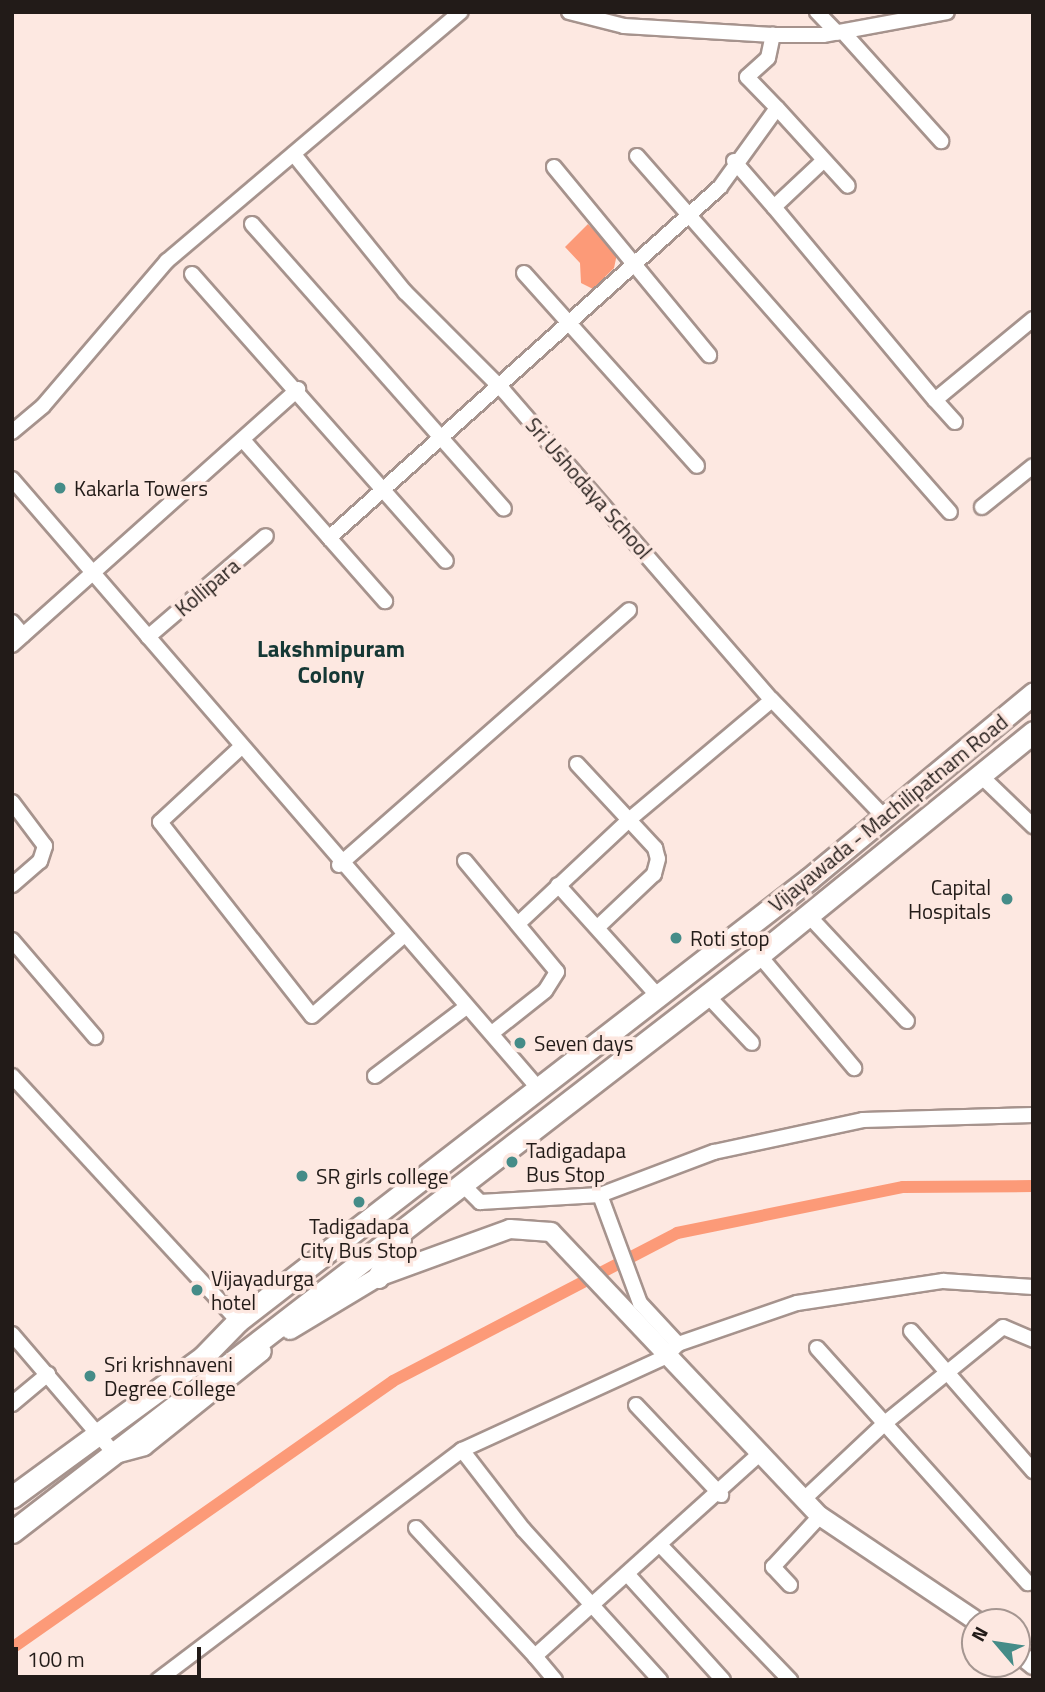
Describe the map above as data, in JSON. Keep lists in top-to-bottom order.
{
  "streets": {
    "highway": ["Vijayawada - Machilipatnam Road"],
    "street": ["Sri Ushodaya School", "Kollipara"]
  },
  "crossings": [
    ["Sri Ushodaya School", "Vijayawada - Machilipatnam Road"]
  ],
  "districts": ["Lakshmipuram Colony"],
  "places": [
    "Kakarla Towers",
    "Capital Hospitals",
    "Roti stop",
    "Seven days",
    "Tadigadapa Bus Stop",
    "SR girls college",
    "Tadigadapa City Bus Stop",
    "Vijayadurga hotel",
    "Sri krishnaveni Degree College"
  ],
  "scale_bar": "100 m",
  "north": "top left"
}
